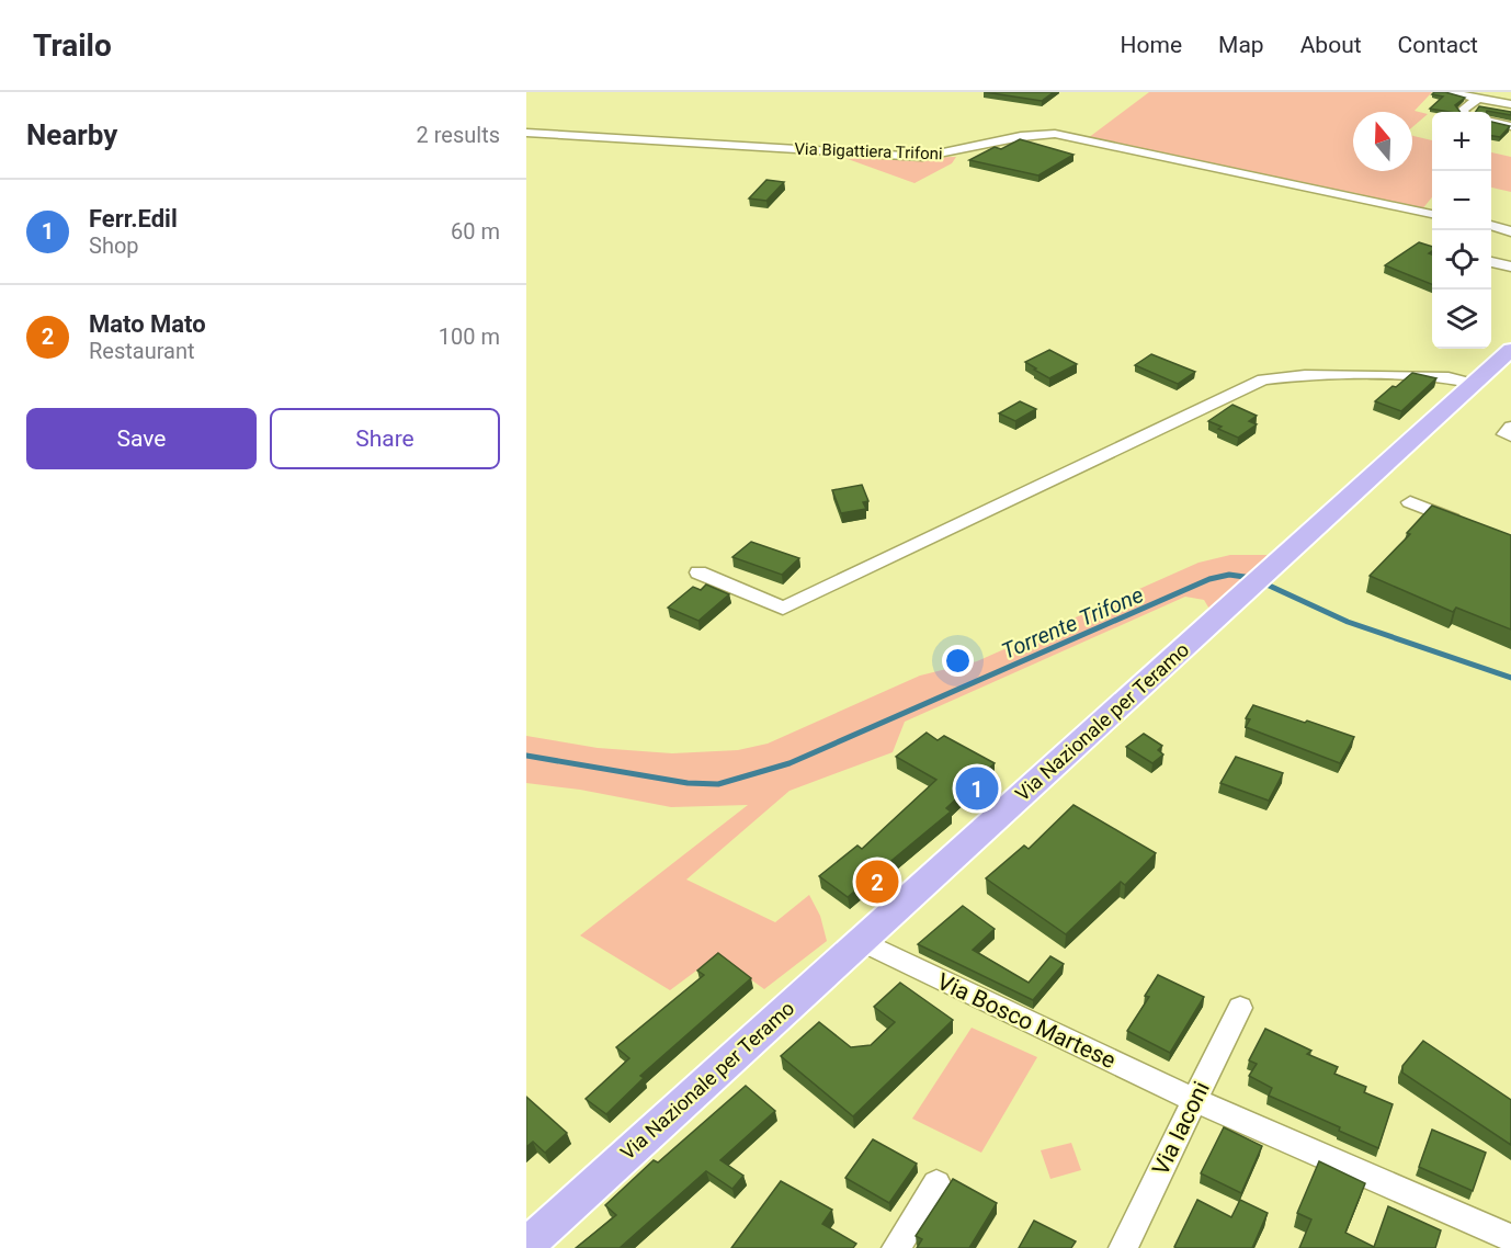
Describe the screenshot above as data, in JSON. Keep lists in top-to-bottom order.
{
  "streets": {
    "main road": ["Via Nazionale per Teramo"],
    "street": ["Via Bigattiera Trifoni", "Via Bosco Martese", "Via Iaconi"]
  },
  "crossings": [
    ["Via Nazionale per Teramo", "Via Bosco Martese"],
    ["Via Bosco Martese", "Via Iaconi"]
  ],
  "water": ["Torrente Trifone"],
  "north": "top",
  "page": {
    "header": "Trailo",
    "nav": [
      "Home",
      "Map",
      "About",
      "Contact"
    ],
    "heading": ["Nearby", "2 results"],
    "map_buttons": ["+", "−"],
    "list": [
      {
        "mark": "1",
        "name": "Ferr.Edil",
        "note": "Shop",
        "value": "60 m"
      },
      {
        "mark": "2",
        "name": "Mato Mato",
        "note": "Restaurant",
        "value": "100 m"
      }
    ],
    "buttons": ["Save", "Share"],
    "pins": ["1", "2"]
  }
}
